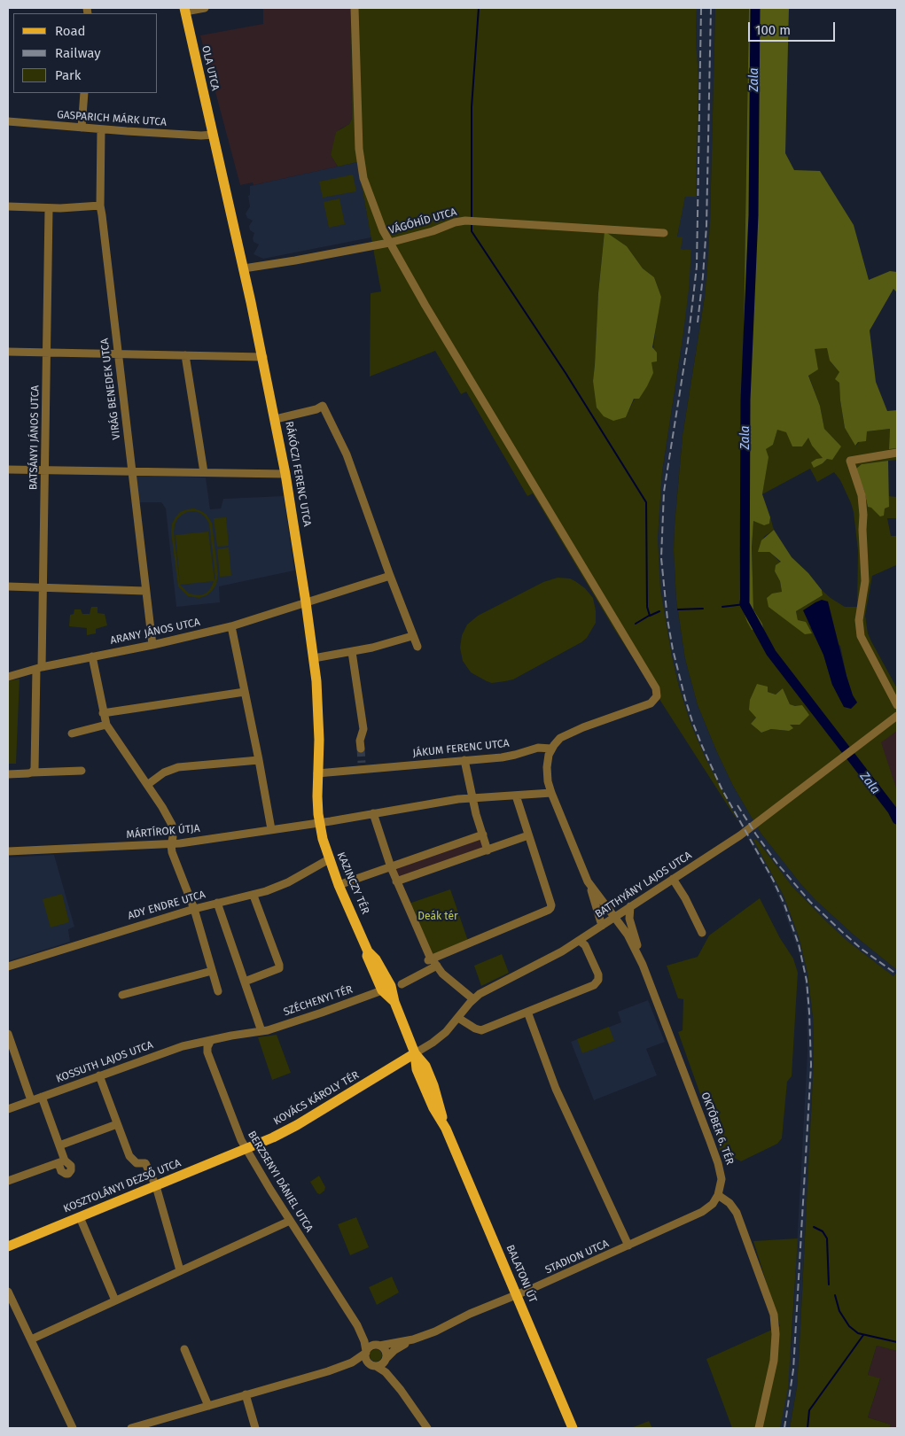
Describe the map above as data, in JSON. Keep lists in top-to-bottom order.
{
  "streets": {
    "main road": [
      "OLA UTCA",
      "RÁKÓCZI FERENC UTCA",
      "KAZINCZY TÉR",
      "KOVÁCS KÁROLY TÉR",
      "KOSZTOLÁNYI DEZSŐ UTCA",
      "BALATONI ÚT"
    ],
    "street": [
      "GASPARICH MÁRK UTCA",
      "VÁGÓHÍD UTCA",
      "VIRÁG BENEDEK UTCA",
      "BATSÁNYI JÁNOS UTCA",
      "ARANY JÁNOS UTCA",
      "JÁKUM FERENC UTCA",
      "MÁRTÍROK ÚTJA",
      "BATTHYÁNY LAJOS UTCA",
      "ADY ENDRE UTCA",
      "SZÉCHENYI TÉR",
      "KOSSUTH LAJOS UTCA",
      "OKTÓBER 6. TÉR",
      "BERZSENYI DÁNIEL UTCA",
      "STADION UTCA"
    ]
  },
  "crossings": [
    ["OLA UTCA", "GASPARICH MÁRK UTCA"],
    ["OLA UTCA", "RÁKÓCZI FERENC UTCA"],
    ["GASPARICH MÁRK UTCA", "VIRÁG BENEDEK UTCA"],
    ["GASPARICH MÁRK UTCA", "RÁKÓCZI FERENC UTCA"],
    ["VÁGÓHÍD UTCA", "RÁKÓCZI FERENC UTCA"],
    ["VIRÁG BENEDEK UTCA", "ARANY JÁNOS UTCA"],
    ["BATSÁNYI JÁNOS UTCA", "ARANY JÁNOS UTCA"],
    ["RÁKÓCZI FERENC UTCA", "ARANY JÁNOS UTCA"],
    ["RÁKÓCZI FERENC UTCA", "JÁKUM FERENC UTCA"],
    ["RÁKÓCZI FERENC UTCA", "MÁRTÍROK ÚTJA"],
    ["RÁKÓCZI FERENC UTCA", "KAZINCZY TÉR"],
    ["MÁRTÍROK ÚTJA", "KAZINCZY TÉR"],
    ["KAZINCZY TÉR", "BATTHYÁNY LAJOS UTCA"],
    ["KAZINCZY TÉR", "ADY ENDRE UTCA"],
    ["KAZINCZY TÉR", "SZÉCHENYI TÉR"],
    ["KAZINCZY TÉR", "KOVÁCS KÁROLY TÉR"],
    ["KAZINCZY TÉR", "BALATONI ÚT"],
    ["BATTHYÁNY LAJOS UTCA", "KOVÁCS KÁROLY TÉR"],
    ["BATTHYÁNY LAJOS UTCA", "OKTÓBER 6. TÉR"],
    ["BATTHYÁNY LAJOS UTCA", "BALATONI ÚT"],
    ["SZÉCHENYI TÉR", "KOSSUTH LAJOS UTCA"],
    ["SZÉCHENYI TÉR", "BERZSENYI DÁNIEL UTCA"],
    ["KOSSUTH LAJOS UTCA", "BERZSENYI DÁNIEL UTCA"],
    ["KOVÁCS KÁROLY TÉR", "BERZSENYI DÁNIEL UTCA"],
    ["KOVÁCS KÁROLY TÉR", "KOSZTOLÁNYI DEZSŐ UTCA"],
    ["KOVÁCS KÁROLY TÉR", "BALATONI ÚT"],
    ["OKTÓBER 6. TÉR", "STADION UTCA"],
    ["BERZSENYI DÁNIEL UTCA", "KOSZTOLÁNYI DEZSŐ UTCA"],
    ["BERZSENYI DÁNIEL UTCA", "STADION UTCA"],
    ["STADION UTCA", "BALATONI ÚT"]
  ],
  "water": ["Zala"],
  "parks": ["Deák tér"],
  "legend": ["Road", "Railway", "Park"],
  "scale_bar": "100 m"
}
